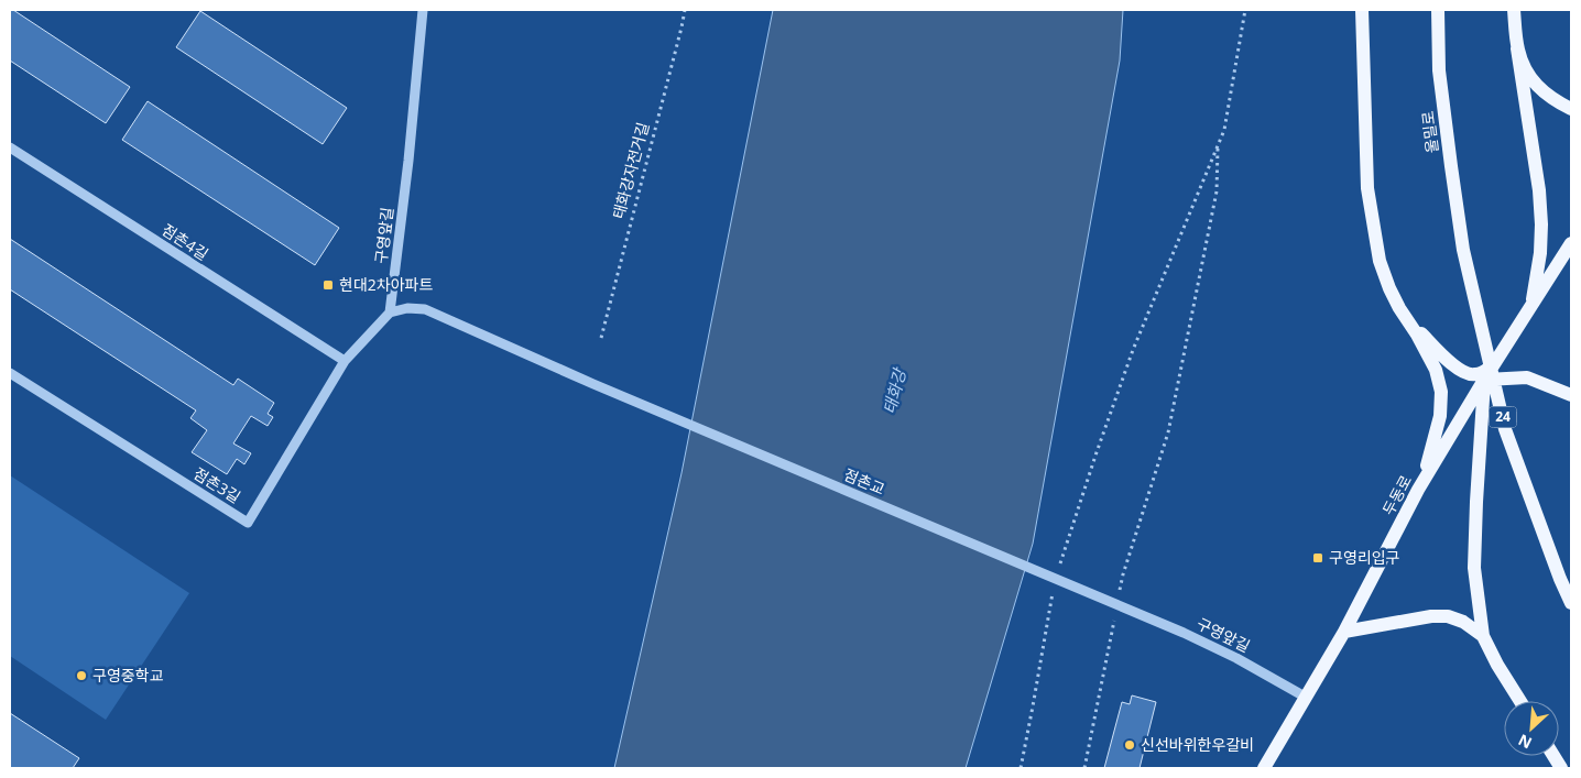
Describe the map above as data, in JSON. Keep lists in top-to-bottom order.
{
  "streets": {
    "main road": ["울밀로", "24", "두동로"],
    "street": [
      "구영앞길",
      "점촌4길",
      "점촌교",
      "점촌3길"
    ],
    "path": ["태화강자전거길"]
  },
  "crossings": [
    ["구영앞길", "점촌교"],
    ["구영앞길", "점촌3길"],
    ["구영앞길", "두동로"],
    ["점촌4길", "점촌3길"],
    ["점촌교", "점촌3길"]
  ],
  "water": ["태화강"],
  "places": {
    "transit": ["현대2차아파트", "구영리입구"],
    "other": ["구영중학교", "신선바위한우갈비"]
  },
  "north": "bottom left"
}
